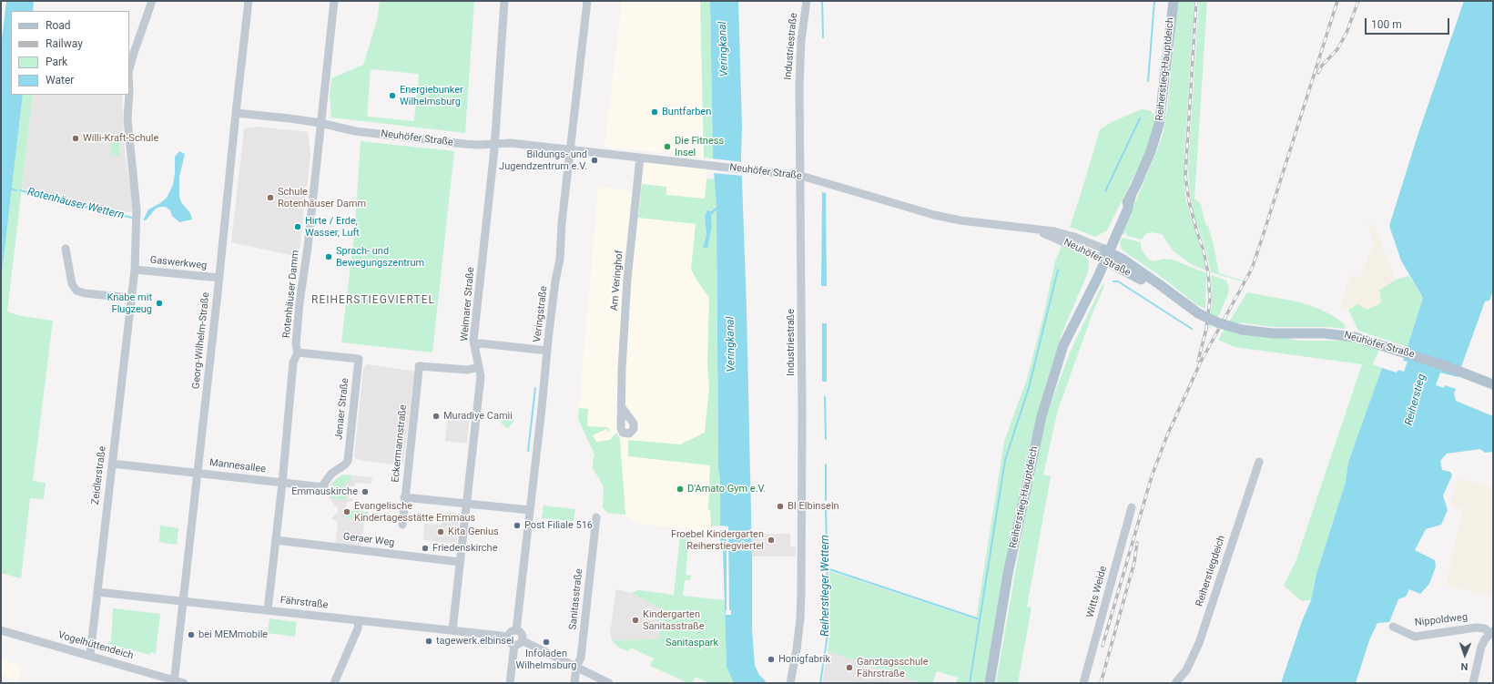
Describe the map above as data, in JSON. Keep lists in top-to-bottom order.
{
  "streets": {
    "main road": ["Reiherstieg-Hauptdeich", "Neuhöfer Straße"],
    "street": [
      "Industriestraße",
      "Gaswerkweg",
      "Am Veringhof",
      "Rotenhäuser Damm",
      "Weimarer Straße",
      "Veringstraße",
      "Georg-Wilhelm-Straße",
      "Jenaer Straße",
      "Eckermannstraße",
      "Mannesallee",
      "Zeidlerstraße",
      "Geraer Weg",
      "Reiherstiegdeich",
      "Witts Weide",
      "Sanitasstraße",
      "Fährstraße",
      "Nippoldweg",
      "Vogelhüttendeich"
    ]
  },
  "crossings": [
    ["Industriestraße", "Neuhöfer Straße"],
    ["Reiherstieg-Hauptdeich", "Neuhöfer Straße"],
    ["Neuhöfer Straße", "Am Veringhof"],
    ["Neuhöfer Straße", "Rotenhäuser Damm"],
    ["Neuhöfer Straße", "Weimarer Straße"],
    ["Neuhöfer Straße", "Veringstraße"],
    ["Neuhöfer Straße", "Georg-Wilhelm-Straße"],
    ["Gaswerkweg", "Georg-Wilhelm-Straße"],
    ["Gaswerkweg", "Zeidlerstraße"],
    ["Rotenhäuser Damm", "Jenaer Straße"],
    ["Rotenhäuser Damm", "Mannesallee"],
    ["Rotenhäuser Damm", "Geraer Weg"],
    ["Rotenhäuser Damm", "Fährstraße"],
    ["Weimarer Straße", "Eckermannstraße"],
    ["Weimarer Straße", "Geraer Weg"],
    ["Weimarer Straße", "Fährstraße"],
    ["Veringstraße", "Fährstraße"],
    ["Georg-Wilhelm-Straße", "Mannesallee"],
    ["Georg-Wilhelm-Straße", "Fährstraße"],
    ["Georg-Wilhelm-Straße", "Vogelhüttendeich"],
    ["Jenaer Straße", "Mannesallee"],
    ["Mannesallee", "Zeidlerstraße"],
    ["Zeidlerstraße", "Fährstraße"],
    ["Zeidlerstraße", "Vogelhüttendeich"]
  ],
  "districts": ["REIHERSTIEGVIERTEL"],
  "water": [
    "Veringkanal",
    "Rotenhäuser Wettern",
    "Reiherstieg",
    "Reiherstieger Wettern"
  ],
  "parks": ["Sanitaspark"],
  "places": [
    "Energiebunker Wilhelmsburg",
    "Buntfarben",
    "Willi-Kraft-Schule",
    "Die Fitness Insel",
    "Bildungs- und Jugendzentrum e.V.",
    "Schule Rotenhäuser Damm",
    "Hirte / Erde, Wasser, Luft",
    "Sprach- und Bewegungszentrum",
    "Knabe mit Flugzeug",
    "Muradiye Camii",
    "D'Amato Gym e.V.",
    "Emmauskirche",
    "BI Elbinseln",
    "Evangelische Kindertagesstätte Emmaus",
    "Post Filiale 516",
    "Kita Genius",
    "Froebel Kindergarten Reiherstiegviertel",
    "Friedenskirche",
    "Kindergarten Sanitasstraße",
    "bei MEMmobile",
    "tagewerk.elbinsel",
    "Infoladen Wilhelmsburg",
    "Honigfabrik",
    "Ganztagsschule Fährstraße"
  ],
  "legend": [
    "Road",
    "Railway",
    "Park",
    "Water"
  ],
  "scale_bar": "100 m",
  "north": "bottom"
}
